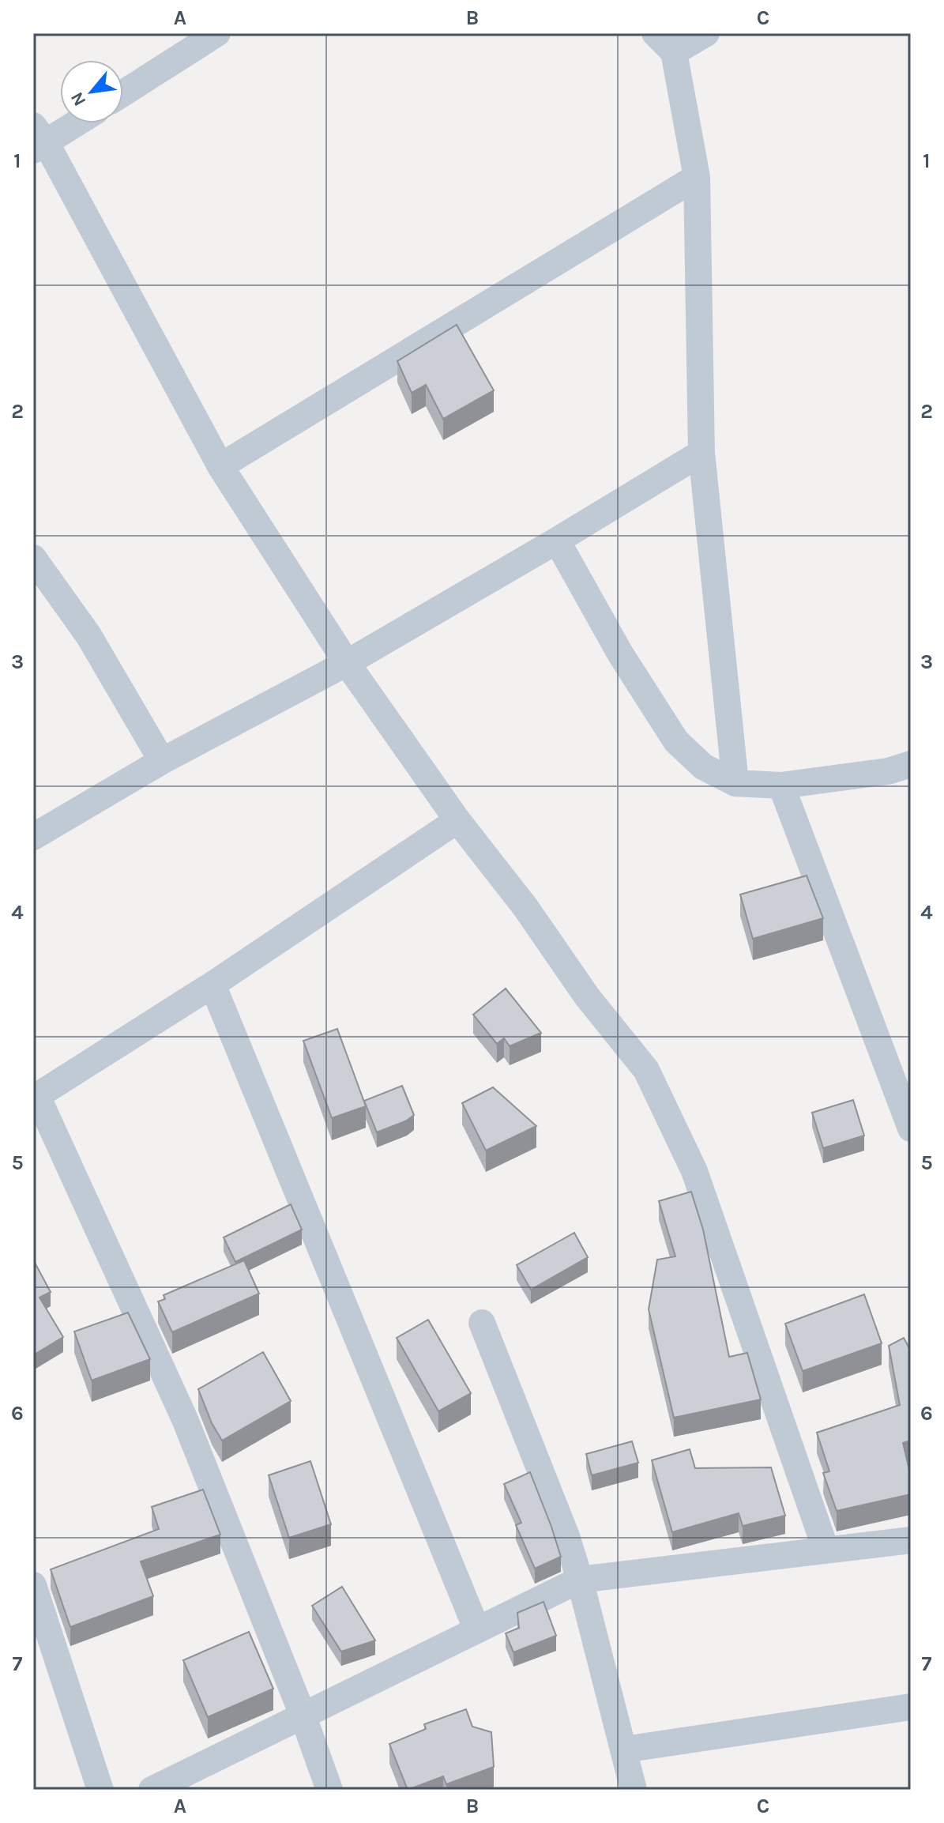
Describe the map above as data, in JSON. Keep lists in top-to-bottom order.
{
  "north": "bottom left",
  "grid": {
    "columns": ["A", "B", "C"],
    "rows": [
      "1",
      "2",
      "3",
      "4",
      "5",
      "6",
      "7"
    ]
  }
}
